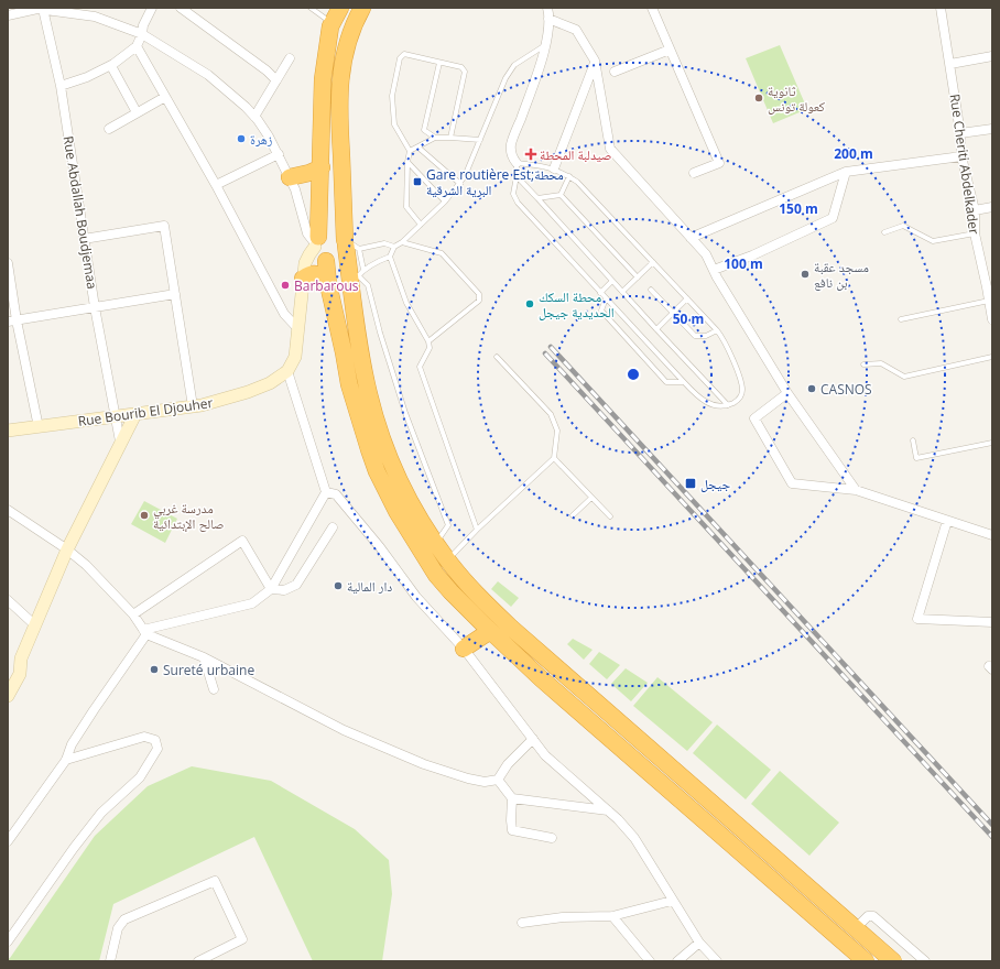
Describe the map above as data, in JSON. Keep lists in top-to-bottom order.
{
  "streets": {
    "main road": ["Rue Bourib El Djouher"],
    "street": ["Rue Cheriti Abdelkader", "Rue Abdallah Boudjemaa"]
  },
  "crossings": [
    ["Rue Abdallah Boudjemaa", "Rue Bourib El Djouher"]
  ],
  "places": {
    "other": [
      "ثانوية كعولة تونس",
      "زهرة",
      "مسجد عقبة بن نافع",
      "Barbarous",
      "محطة السكك الحديدية جيجل",
      "CASNOS",
      "مدرسة غربي صالح الإبتدائية",
      "دار المالية",
      "Sureté urbaine"
    ],
    "health": ["صيدلبة المحطة"],
    "transit": ["Gare routière Est;محطة البرية الشرقية", "جيجل"]
  },
  "rings": [
    "200 m",
    "150 m",
    "100 m",
    "50 m"
  ]
}
